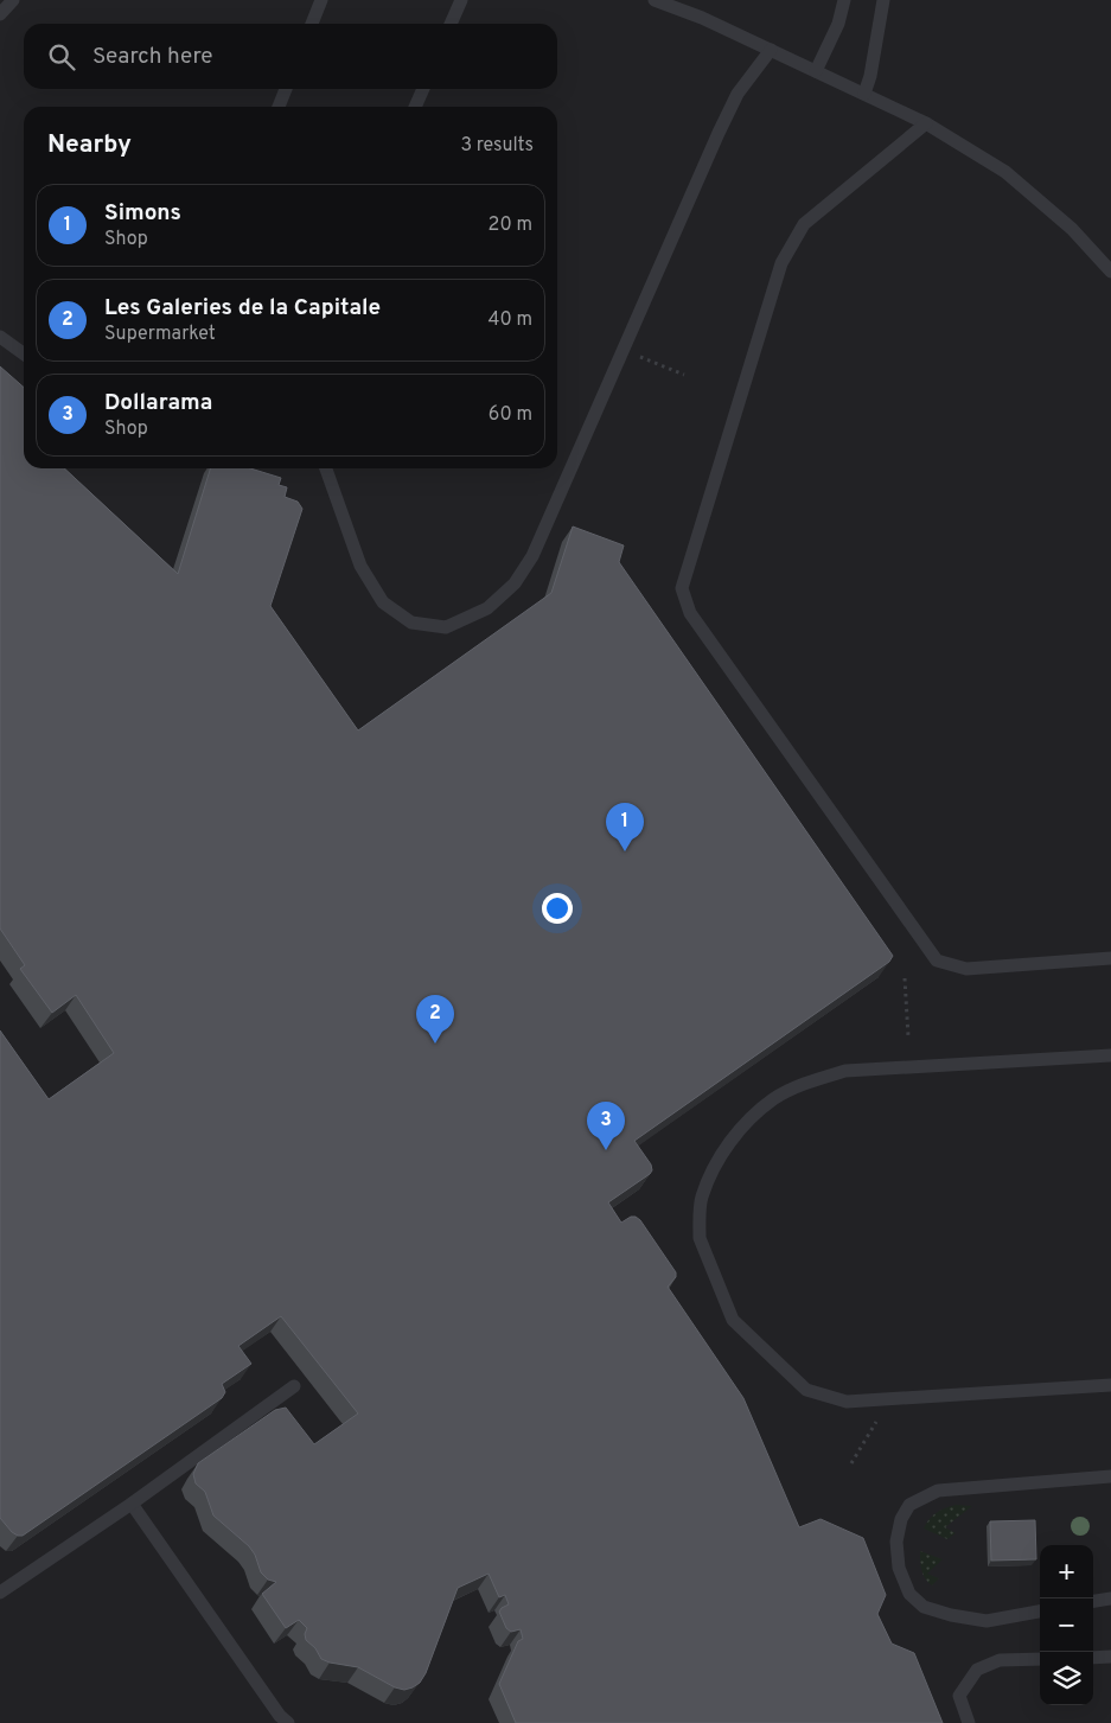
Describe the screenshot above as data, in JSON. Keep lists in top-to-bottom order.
{
  "page": {
    "search": "Search here",
    "heading": ["Nearby", "3 results"],
    "list": [
      {
        "mark": "1",
        "name": "Simons",
        "note": "Shop",
        "value": "20 m"
      },
      {
        "mark": "2",
        "name": "Les Galeries de la Capitale",
        "note": "Supermarket",
        "value": "40 m"
      },
      {
        "mark": "3",
        "name": "Dollarama",
        "note": "Shop",
        "value": "60 m"
      }
    ],
    "pins": ["1", "2", "3"],
    "map_buttons": ["+", "−"]
  }
}
